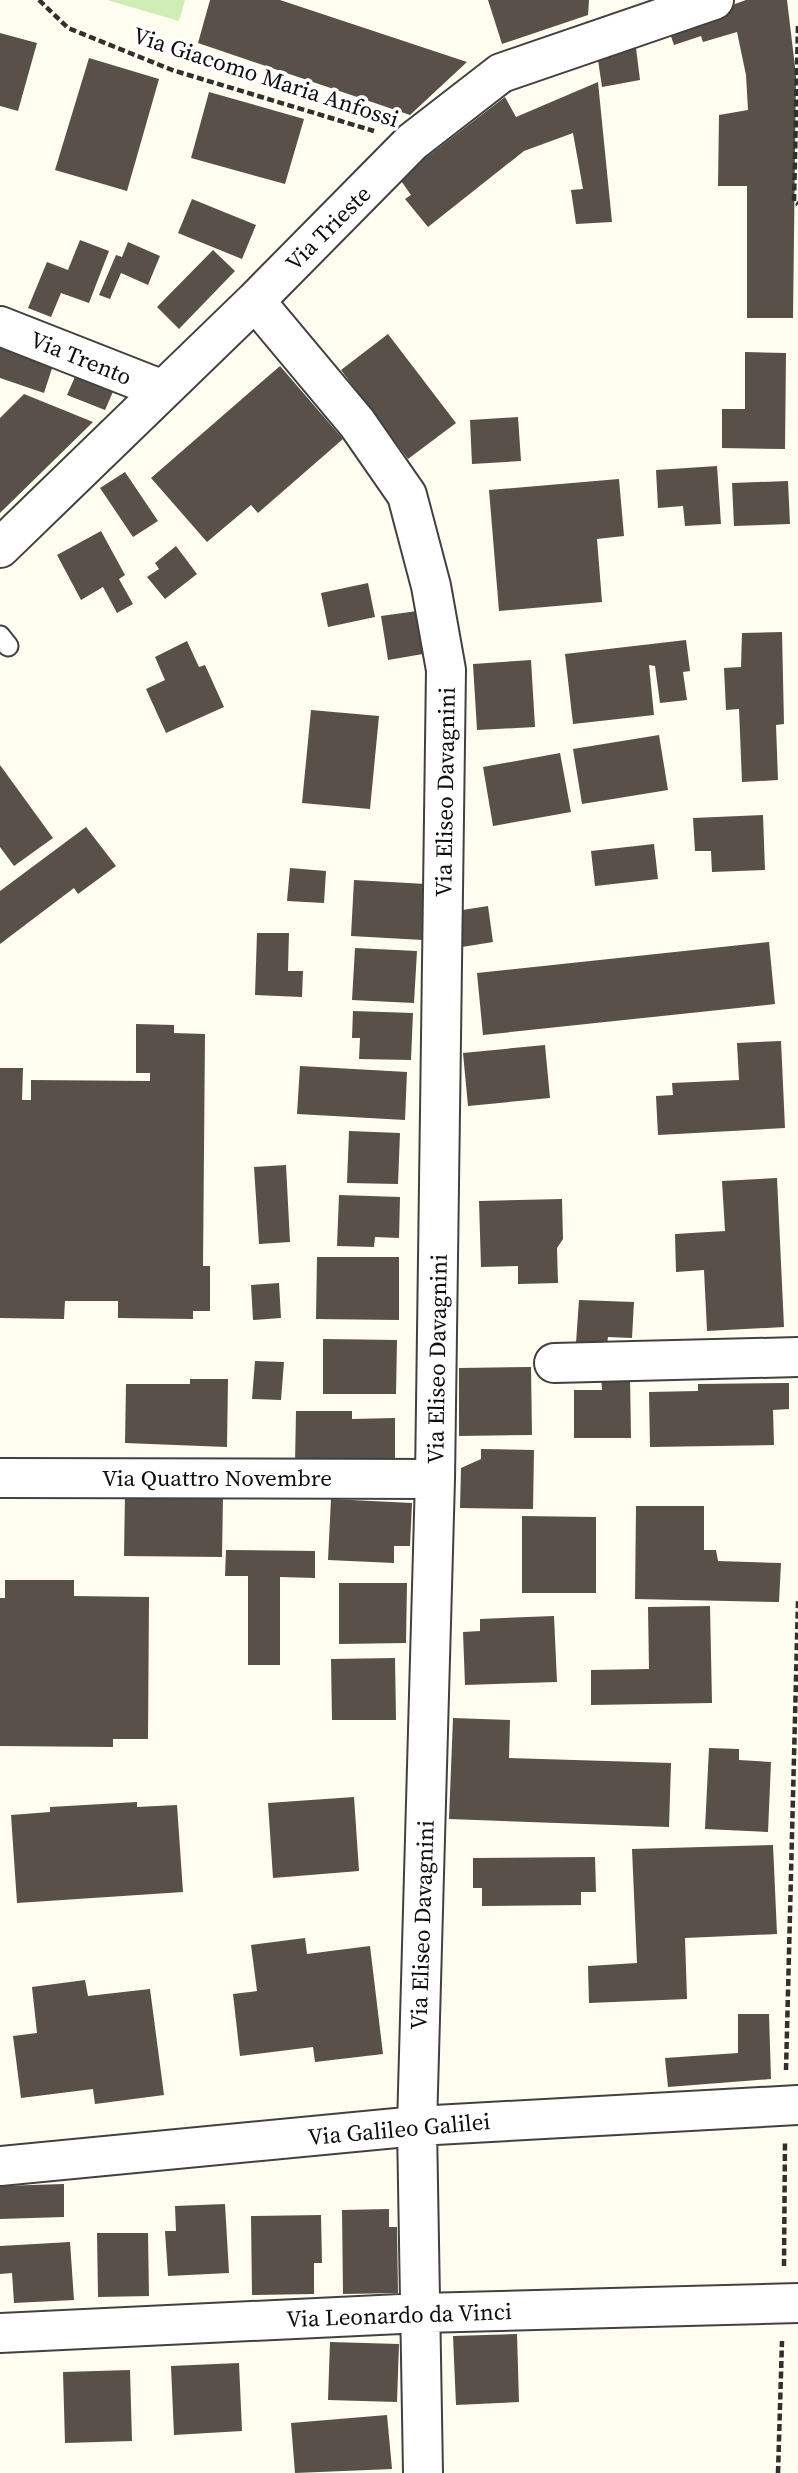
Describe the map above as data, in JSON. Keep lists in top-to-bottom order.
{
  "streets": {
    "street": [
      "Via Trieste",
      "Via Trento",
      "Via Eliseo Davagnini",
      "Via Quattro Novembre",
      "Via Galileo Galilei",
      "Via Leonardo da Vinci"
    ],
    "path": ["Via Giacomo Maria Anfossi"]
  },
  "crossings": [
    ["Via Giacomo Maria Anfossi", "Via Trieste"],
    ["Via Trieste", "Via Trento"],
    ["Via Trieste", "Via Eliseo Davagnini"],
    ["Via Eliseo Davagnini", "Via Quattro Novembre"],
    ["Via Eliseo Davagnini", "Via Galileo Galilei"],
    ["Via Eliseo Davagnini", "Via Leonardo da Vinci"]
  ]
}
